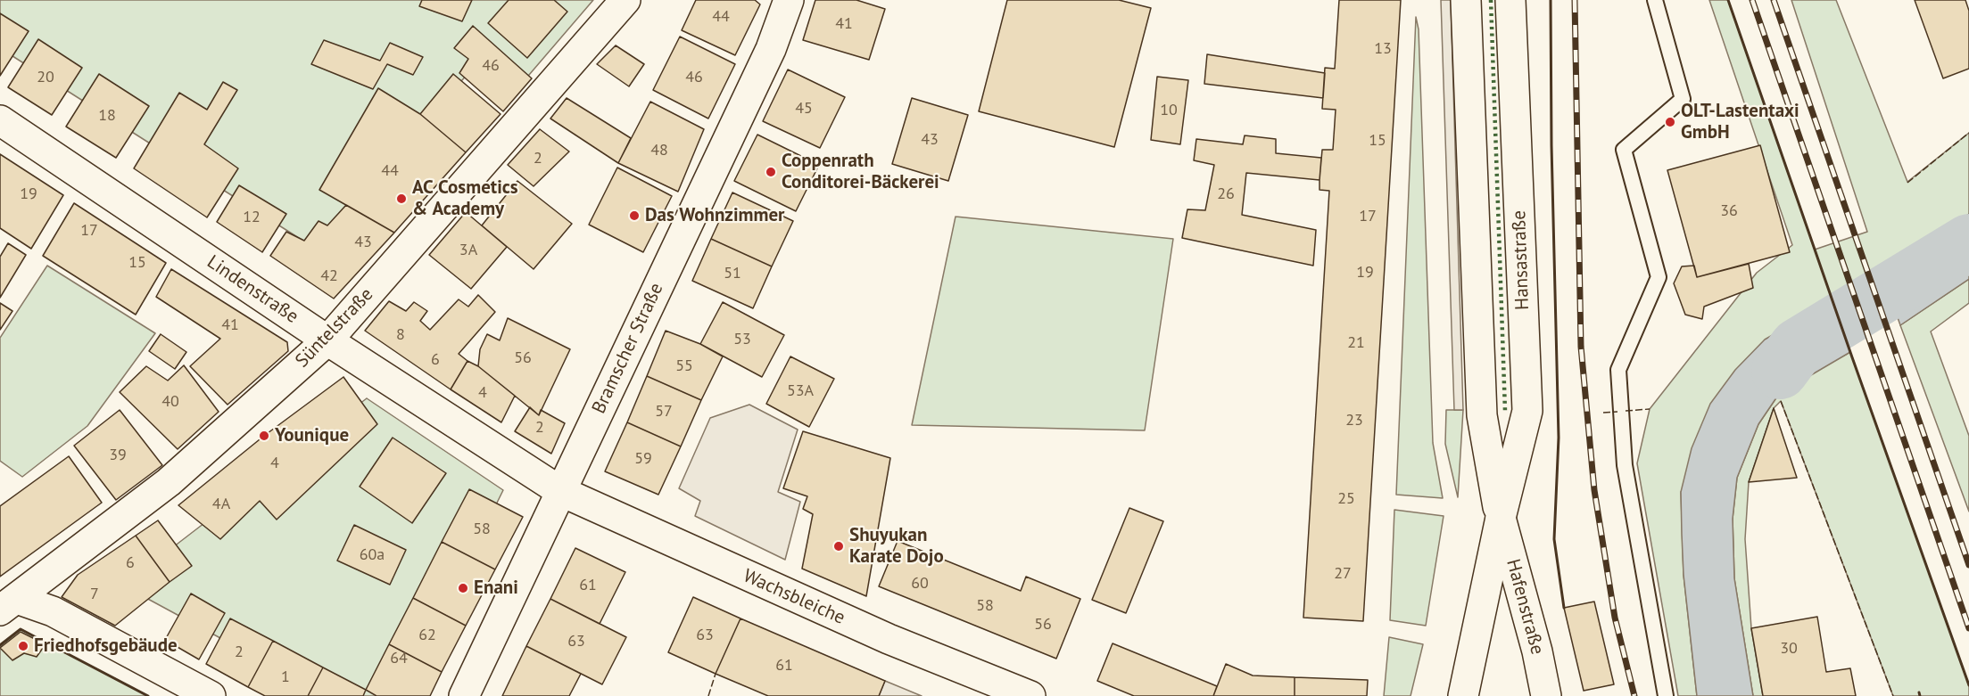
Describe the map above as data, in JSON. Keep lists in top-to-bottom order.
{
  "streets": {
    "street": [
      "Hansastraße",
      "Lindenstraße",
      "Süntelstraße",
      "Bramscher Straße",
      "Wachsbleiche",
      "Hafenstraße"
    ]
  },
  "crossings": [
    ["Hansastraße", "Hafenstraße"],
    ["Lindenstraße", "Süntelstraße"],
    ["Lindenstraße", "Bramscher Straße"],
    ["Lindenstraße", "Wachsbleiche"],
    ["Bramscher Straße", "Wachsbleiche"]
  ],
  "places": [
    "OLT-Lastentaxi GmbH",
    "Coppenrath Conditorei-Bäckerei",
    "AC Cosmetics & Academy",
    "Das Wohnzimmer",
    "Younique",
    "Shuyukan Karate Dojo",
    "Enani",
    "Friedhofsgebäude"
  ],
  "house_numbers": [
    "44",
    "41",
    "13",
    "46",
    "20",
    "46",
    "45",
    "10",
    "18",
    "43",
    "15",
    "48",
    "2",
    "44",
    "19",
    "26",
    "36",
    "17",
    "12",
    "17",
    "43",
    "3A",
    "15",
    "19",
    "51",
    "42",
    "41",
    "8",
    "53",
    "21",
    "56",
    "6",
    "55",
    "53A",
    "4",
    "40",
    "57",
    "23",
    "2",
    "39",
    "59",
    "4",
    "25",
    "4A",
    "58",
    "60a",
    "6",
    "27",
    "60",
    "61",
    "7",
    "58",
    "56",
    "62",
    "63",
    "63",
    "30",
    "2",
    "64",
    "61",
    "1"
  ]
}
